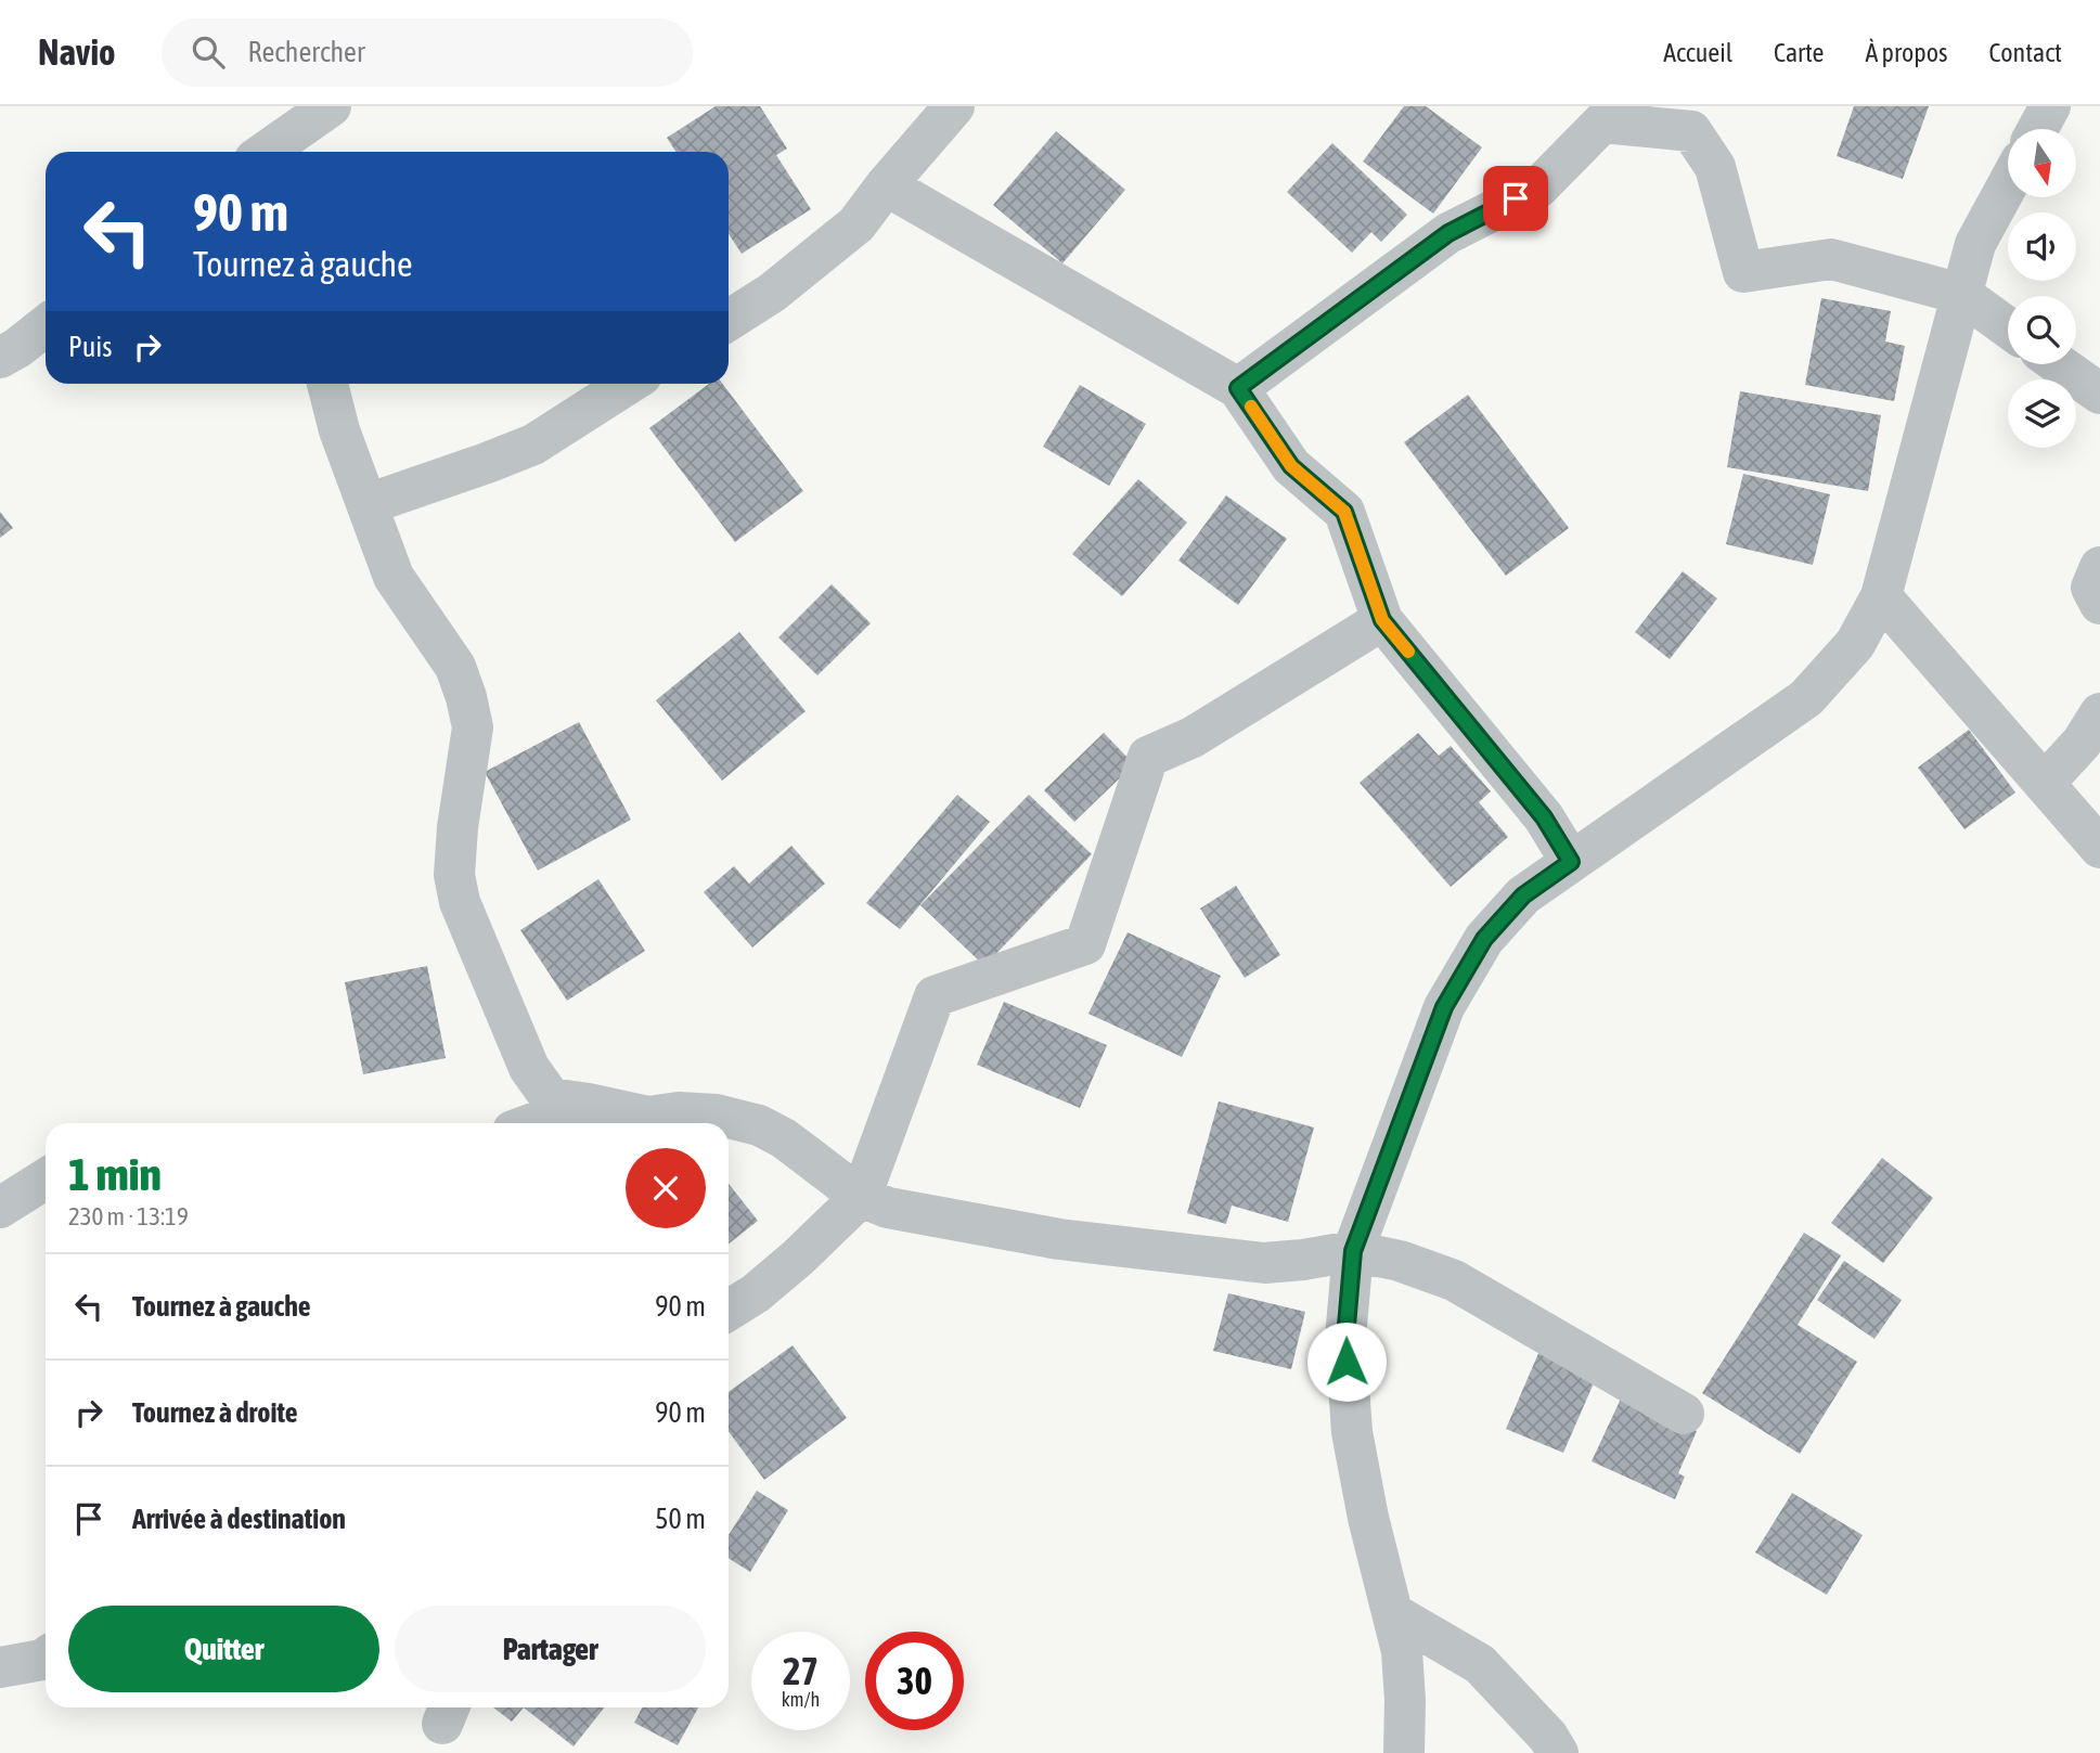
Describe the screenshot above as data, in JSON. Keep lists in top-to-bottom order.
{
  "north": "bottom",
  "page": {
    "header": "Navio",
    "search": "Rechercher",
    "nav": [
      "Accueil",
      "Carte",
      "À propos",
      "Contact"
    ],
    "turn": ["90 m", "Tournez à gauche"],
    "then": "Puis",
    "heading": ["1 min", "230 m · 13:19"],
    "list": [
      {
        "name": "Tournez à gauche",
        "value": "90 m"
      },
      {
        "name": "Tournez à droite",
        "value": "90 m"
      },
      {
        "name": "Arrivée à destination",
        "value": "50 m"
      }
    ],
    "buttons": ["Quitter", "Partager"],
    "speed": "27 km/h",
    "limit": "30"
  }
}
